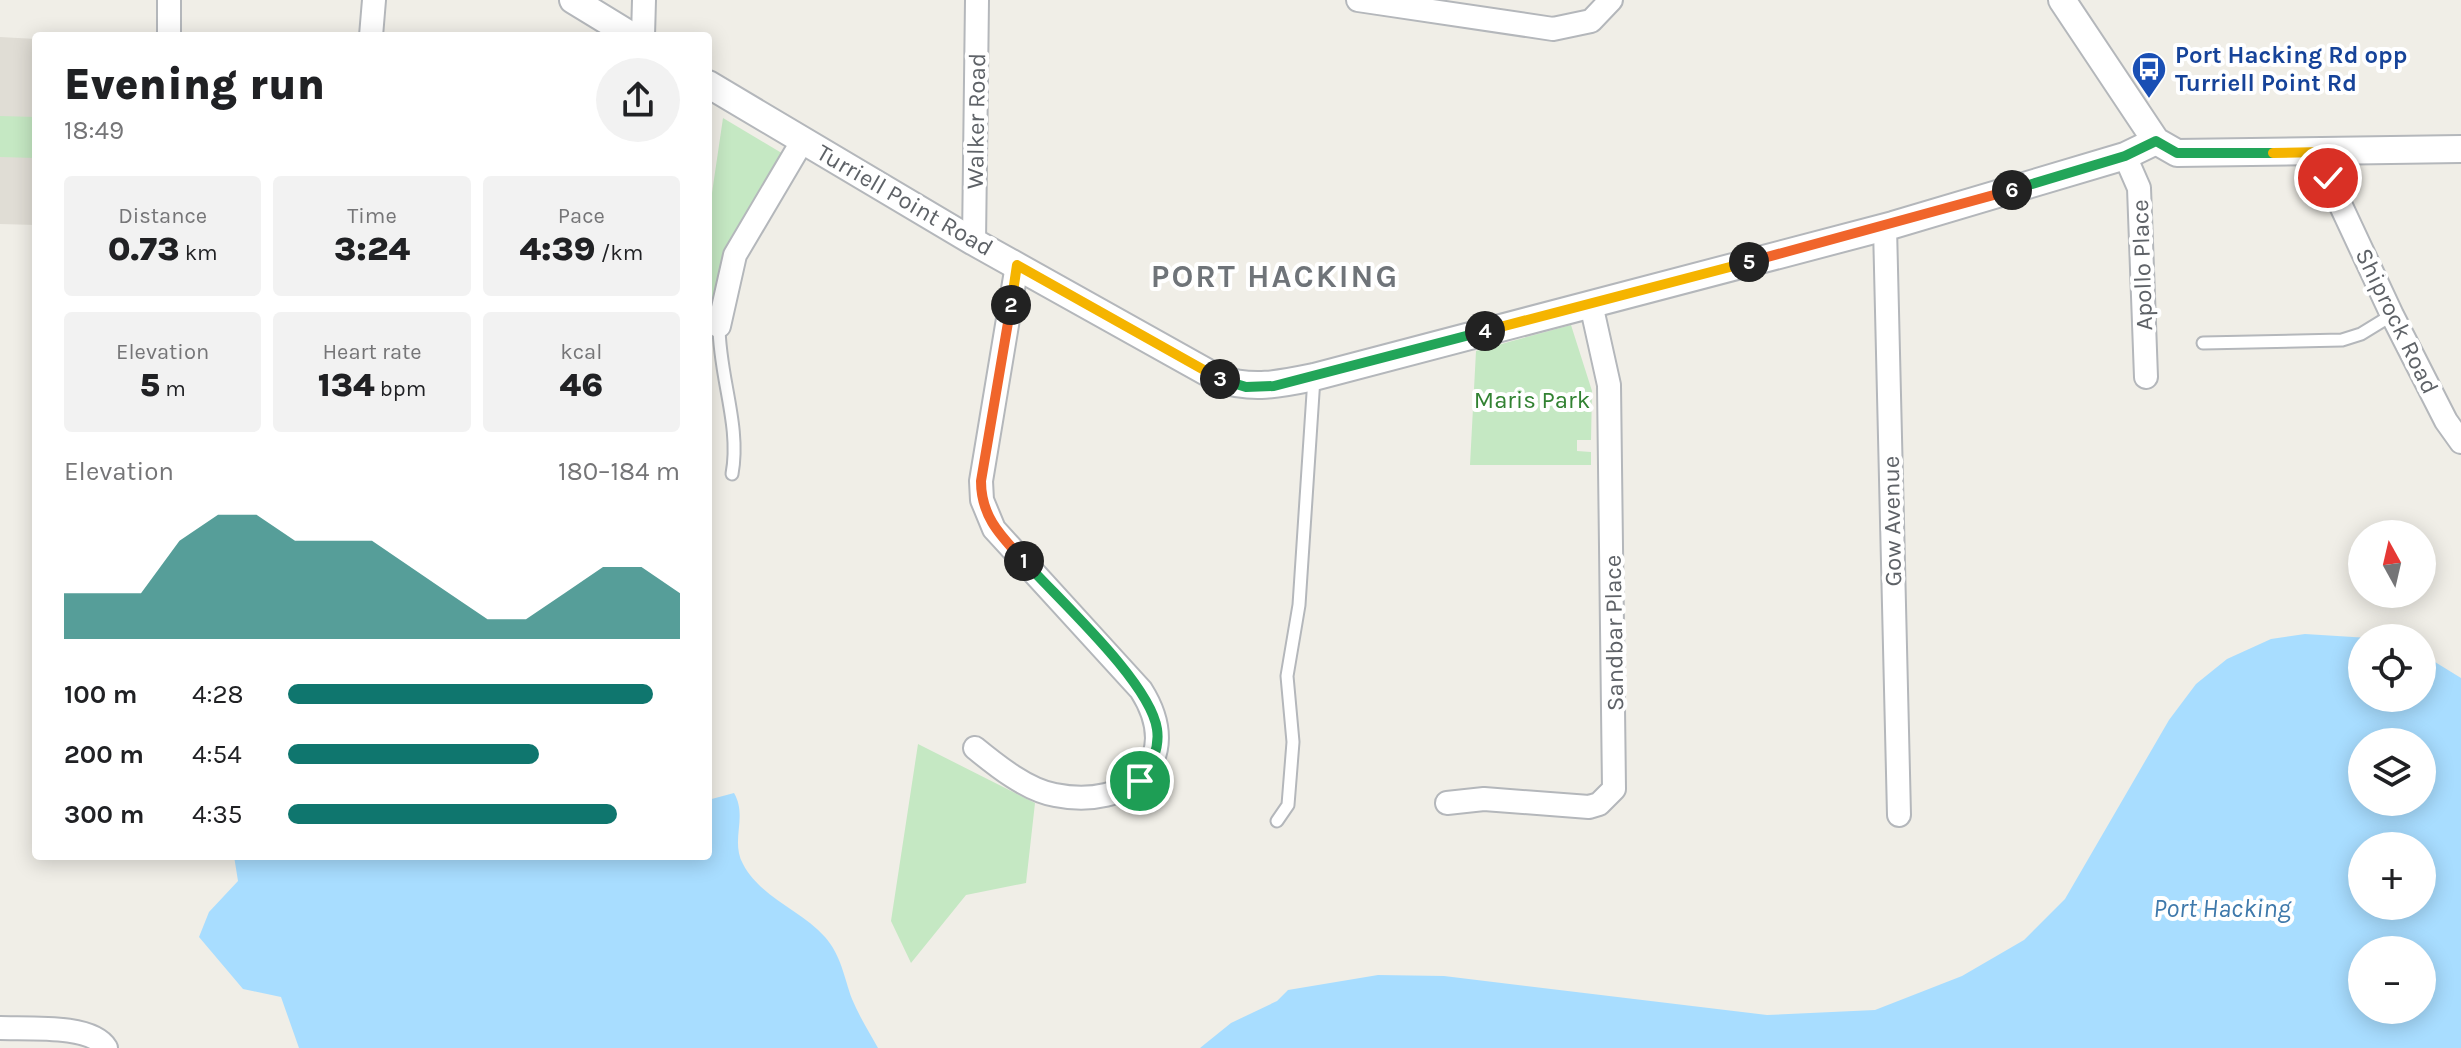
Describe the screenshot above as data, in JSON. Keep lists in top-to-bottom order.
{
  "streets": {
    "street": [
      "Walker Road",
      "Turriell Point Road",
      "Apollo Place",
      "Shiprock Road",
      "Gow Avenue",
      "Sandbar Place"
    ]
  },
  "crossings": [
    ["Walker Road", "Turriell Point Road"],
    ["Turriell Point Road", "Apollo Place"],
    ["Turriell Point Road", "Gow Avenue"],
    ["Turriell Point Road", "Sandbar Place"]
  ],
  "districts": ["PORT HACKING"],
  "water": ["Port Hacking"],
  "parks": ["Maris Park"],
  "places": {
    "bus stop": ["Port Hacking Rd opp Turriell Point Rd"]
  },
  "north": "top",
  "page": {
    "heading": ["Evening run", "18:49"],
    "stats": [
      ["Distance", "0.73 km"],
      ["Time", "3:24"],
      ["Pace", "4:39 /km"],
      ["Elevation", "5 m"],
      ["Heart rate", "134 bpm"],
      ["kcal", "46"]
    ],
    "pins": [
      "6",
      "5",
      "2",
      "4",
      "3",
      "1"
    ],
    "chart": ["Elevation", "180–184 m"],
    "map_buttons": ["+", "−"],
    "list": [
      {
        "name": "100 m",
        "note": "4:28"
      },
      {
        "name": "200 m",
        "note": "4:54"
      },
      {
        "name": "300 m",
        "note": "4:35"
      }
    ]
  }
}
